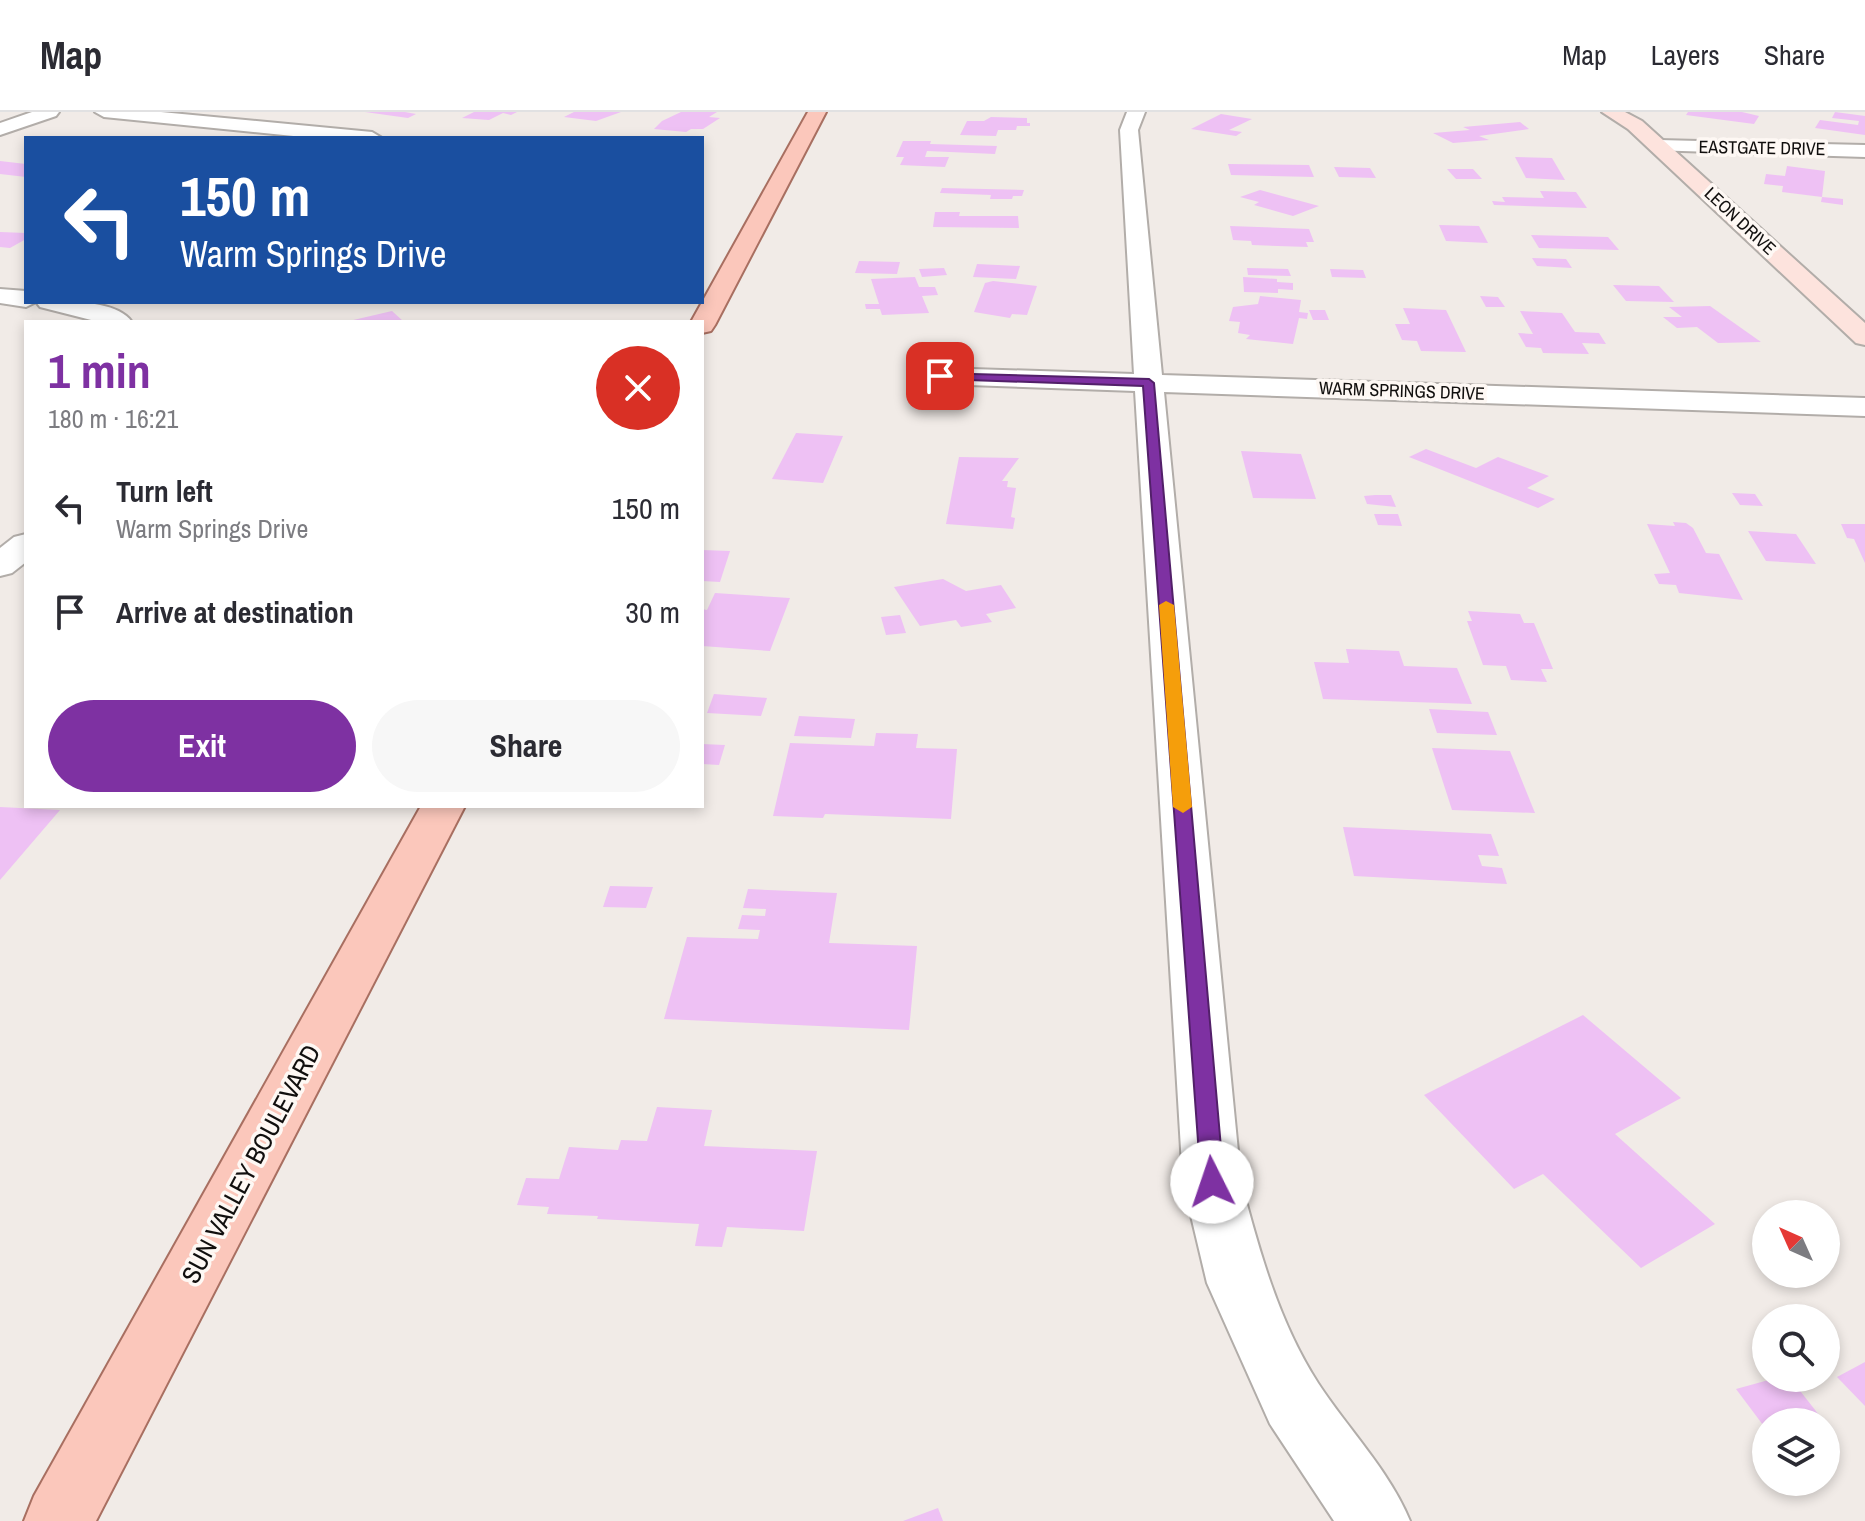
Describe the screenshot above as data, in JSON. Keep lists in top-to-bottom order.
{
  "streets": {
    "main road": ["SUN VALLEY BOULEVARD"],
    "street": ["EASTGATE DRIVE", "LEON DRIVE", "WARM SPRINGS DRIVE"]
  },
  "crossings": [
    ["EASTGATE DRIVE", "LEON DRIVE"]
  ],
  "north": "top left",
  "page": {
    "header": "Map",
    "nav": ["Map", "Layers", "Share"],
    "turn": ["150 m", "Warm Springs Drive"],
    "heading": ["1 min", "180 m · 16:21"],
    "list": [
      {
        "name": "Turn left",
        "note": "Warm Springs Drive",
        "value": "150 m"
      },
      {
        "name": "Arrive at destination",
        "value": "30 m"
      }
    ],
    "buttons": ["Exit", "Share"]
  }
}
